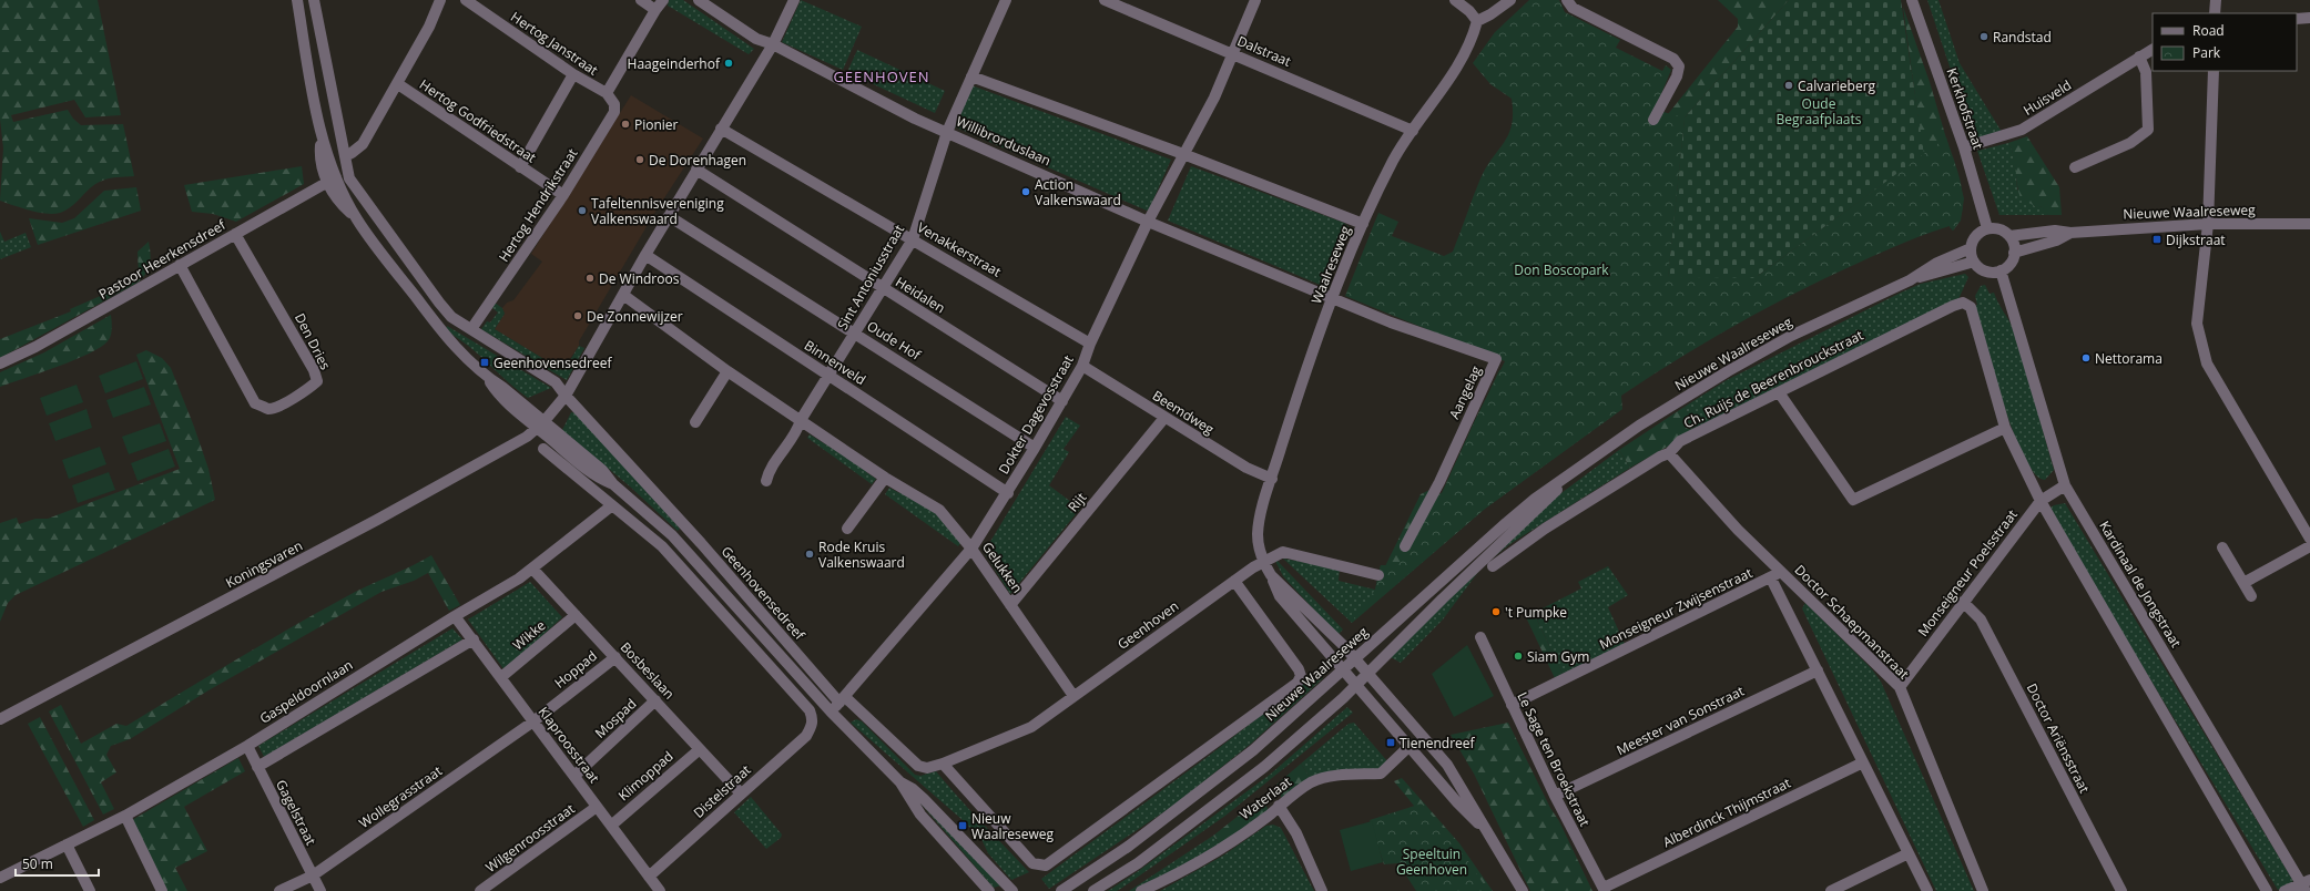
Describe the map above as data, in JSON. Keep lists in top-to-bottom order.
{
  "streets": {
    "street": [
      "Hertog Janstraat",
      "Dalstraat",
      "Huisveld",
      "Kerkhofstraat",
      "Hertog Godfriedstraat",
      "Willibrorduslaan",
      "Hertog Hendrikstraat",
      "Nieuwe Waalreseweg",
      "Venakkerstraat",
      "Pastoor Heerkensdreef",
      "Waalreseweg",
      "Sint Antoniusstraat",
      "Heidalen",
      "Oude Hof",
      "Den Dries",
      "Binnenveld",
      "Ch. Ruijs de Beerenbrouckstraat",
      "Aangelag",
      "Beemdweg",
      "Dokter Dagevosstraat",
      "Rijt",
      "Koningsvaren",
      "Gelukken",
      "Monseigneur Poelsstraat",
      "Kardinaal de Jongstraat",
      "Geenhovensedreef",
      "Monseigneur Zwijsenstraat",
      "Doctor Schaepmanstraat",
      "Geenhoven",
      "Wikke",
      "Hoppad",
      "Bosbeslaan",
      "Gaspeldoornlaan",
      "Mospad",
      "Meester van Sonstraat",
      "Doctor Ariënsstraat",
      "Klaproosstraat",
      "Le Sage ten Broekstraat",
      "Klimoppad",
      "Distelstraat",
      "Wollegrasstraat",
      "Waterlaat",
      "Gagelstraat",
      "Alberdinck Thijmstraat",
      "Wilgenroosstraat"
    ]
  },
  "crossings": [
    ["Hertog Janstraat", "Hertog Hendrikstraat"],
    ["Dalstraat", "Waalreseweg"],
    ["Dalstraat", "Dokter Dagevosstraat"],
    ["Huisveld", "Kerkhofstraat"],
    ["Kerkhofstraat", "Nieuwe Waalreseweg"],
    ["Kerkhofstraat", "Kardinaal de Jongstraat"],
    ["Hertog Godfriedstraat", "Hertog Hendrikstraat"],
    ["Willibrorduslaan", "Waalreseweg"],
    ["Willibrorduslaan", "Sint Antoniusstraat"],
    ["Willibrorduslaan", "Aangelag"],
    ["Willibrorduslaan", "Dokter Dagevosstraat"],
    ["Willibrorduslaan", "Koningsvaren"],
    ["Hertog Hendrikstraat", "Geenhovensedreef"],
    ["Nieuwe Waalreseweg", "Waalreseweg"],
    ["Nieuwe Waalreseweg", "Kardinaal de Jongstraat"],
    ["Nieuwe Waalreseweg", "Geenhovensedreef"],
    ["Nieuwe Waalreseweg", "Geenhoven"],
    ["Venakkerstraat", "Sint Antoniusstraat"],
    ["Venakkerstraat", "Dokter Dagevosstraat"],
    ["Venakkerstraat", "Koningsvaren"],
    ["Pastoor Heerkensdreef", "Den Dries"],
    ["Waalreseweg", "Aangelag"],
    ["Waalreseweg", "Beemdweg"],
    ["Waalreseweg", "Geenhoven"],
    ["Sint Antoniusstraat", "Heidalen"],
    ["Sint Antoniusstraat", "Oude Hof"],
    ["Sint Antoniusstraat", "Binnenveld"],
    ["Sint Antoniusstraat", "Gelukken"],
    ["Heidalen", "Dokter Dagevosstraat"],
    ["Heidalen", "Koningsvaren"],
    ["Oude Hof", "Dokter Dagevosstraat"],
    ["Oude Hof", "Koningsvaren"],
    ["Binnenveld", "Dokter Dagevosstraat"],
    ["Binnenveld", "Koningsvaren"],
    ["Ch. Ruijs de Beerenbrouckstraat", "Doctor Schaepmanstraat"],
    ["Beemdweg", "Dokter Dagevosstraat"],
    ["Beemdweg", "Rijt"],
    ["Dokter Dagevosstraat", "Gelukken"],
    ["Dokter Dagevosstraat", "Geenhovensedreef"],
    ["Rijt", "Gelukken"],
    ["Koningsvaren", "Gelukken"],
    ["Koningsvaren", "Geenhovensedreef"],
    ["Gelukken", "Geenhoven"],
    ["Monseigneur Poelsstraat", "Kardinaal de Jongstraat"],
    ["Monseigneur Poelsstraat", "Doctor Schaepmanstraat"],
    ["Monseigneur Poelsstraat", "Doctor Ariënsstraat"],
    ["Geenhovensedreef", "Geenhoven"],
    ["Monseigneur Zwijsenstraat", "Doctor Schaepmanstraat"],
    ["Monseigneur Zwijsenstraat", "Le Sage ten Broekstraat"],
    ["Doctor Schaepmanstraat", "Meester van Sonstraat"],
    ["Doctor Schaepmanstraat", "Alberdinck Thijmstraat"],
    ["Wikke", "Bosbeslaan"],
    ["Wikke", "Klaproosstraat"],
    ["Hoppad", "Bosbeslaan"],
    ["Hoppad", "Klaproosstraat"],
    ["Hoppad", "Wollegrasstraat"],
    ["Bosbeslaan", "Gaspeldoornlaan"],
    ["Bosbeslaan", "Mospad"],
    ["Bosbeslaan", "Klimoppad"],
    ["Bosbeslaan", "Distelstraat"],
    ["Gaspeldoornlaan", "Klaproosstraat"],
    ["Gaspeldoornlaan", "Distelstraat"],
    ["Gaspeldoornlaan", "Gagelstraat"],
    ["Mospad", "Klaproosstraat"],
    ["Meester van Sonstraat", "Le Sage ten Broekstraat"],
    ["Klaproosstraat", "Klimoppad"],
    ["Klaproosstraat", "Distelstraat"],
    ["Klaproosstraat", "Wollegrasstraat"],
    ["Klaproosstraat", "Wilgenroosstraat"],
    ["Le Sage ten Broekstraat", "Alberdinck Thijmstraat"],
    ["Wollegrasstraat", "Gagelstraat"]
  ],
  "districts": ["GEENHOVEN"],
  "parks": ["Oude Begraafplaats", "Don Boscopark", "Speeltuin Geenhoven"],
  "places": {
    "other": [
      "Randstad",
      "Haageinderhof",
      "Calvarieberg",
      "Pionier",
      "De Dorenhagen",
      "Action Valkenswaard",
      "Tafeltennisvereniging Valkenswaard",
      "De Windroos",
      "De Zonnewijzer",
      "Nettorama",
      "Rode Kruis Valkenswaard",
      "'t Pumpke",
      "Siam Gym"
    ],
    "transit": [
      "Dijkstraat",
      "Geenhovensedreef",
      "Tienendreef",
      "Nieuw Waalreseweg"
    ]
  },
  "legend": ["Road", "Park"],
  "scale_bar": "50 m"
}
